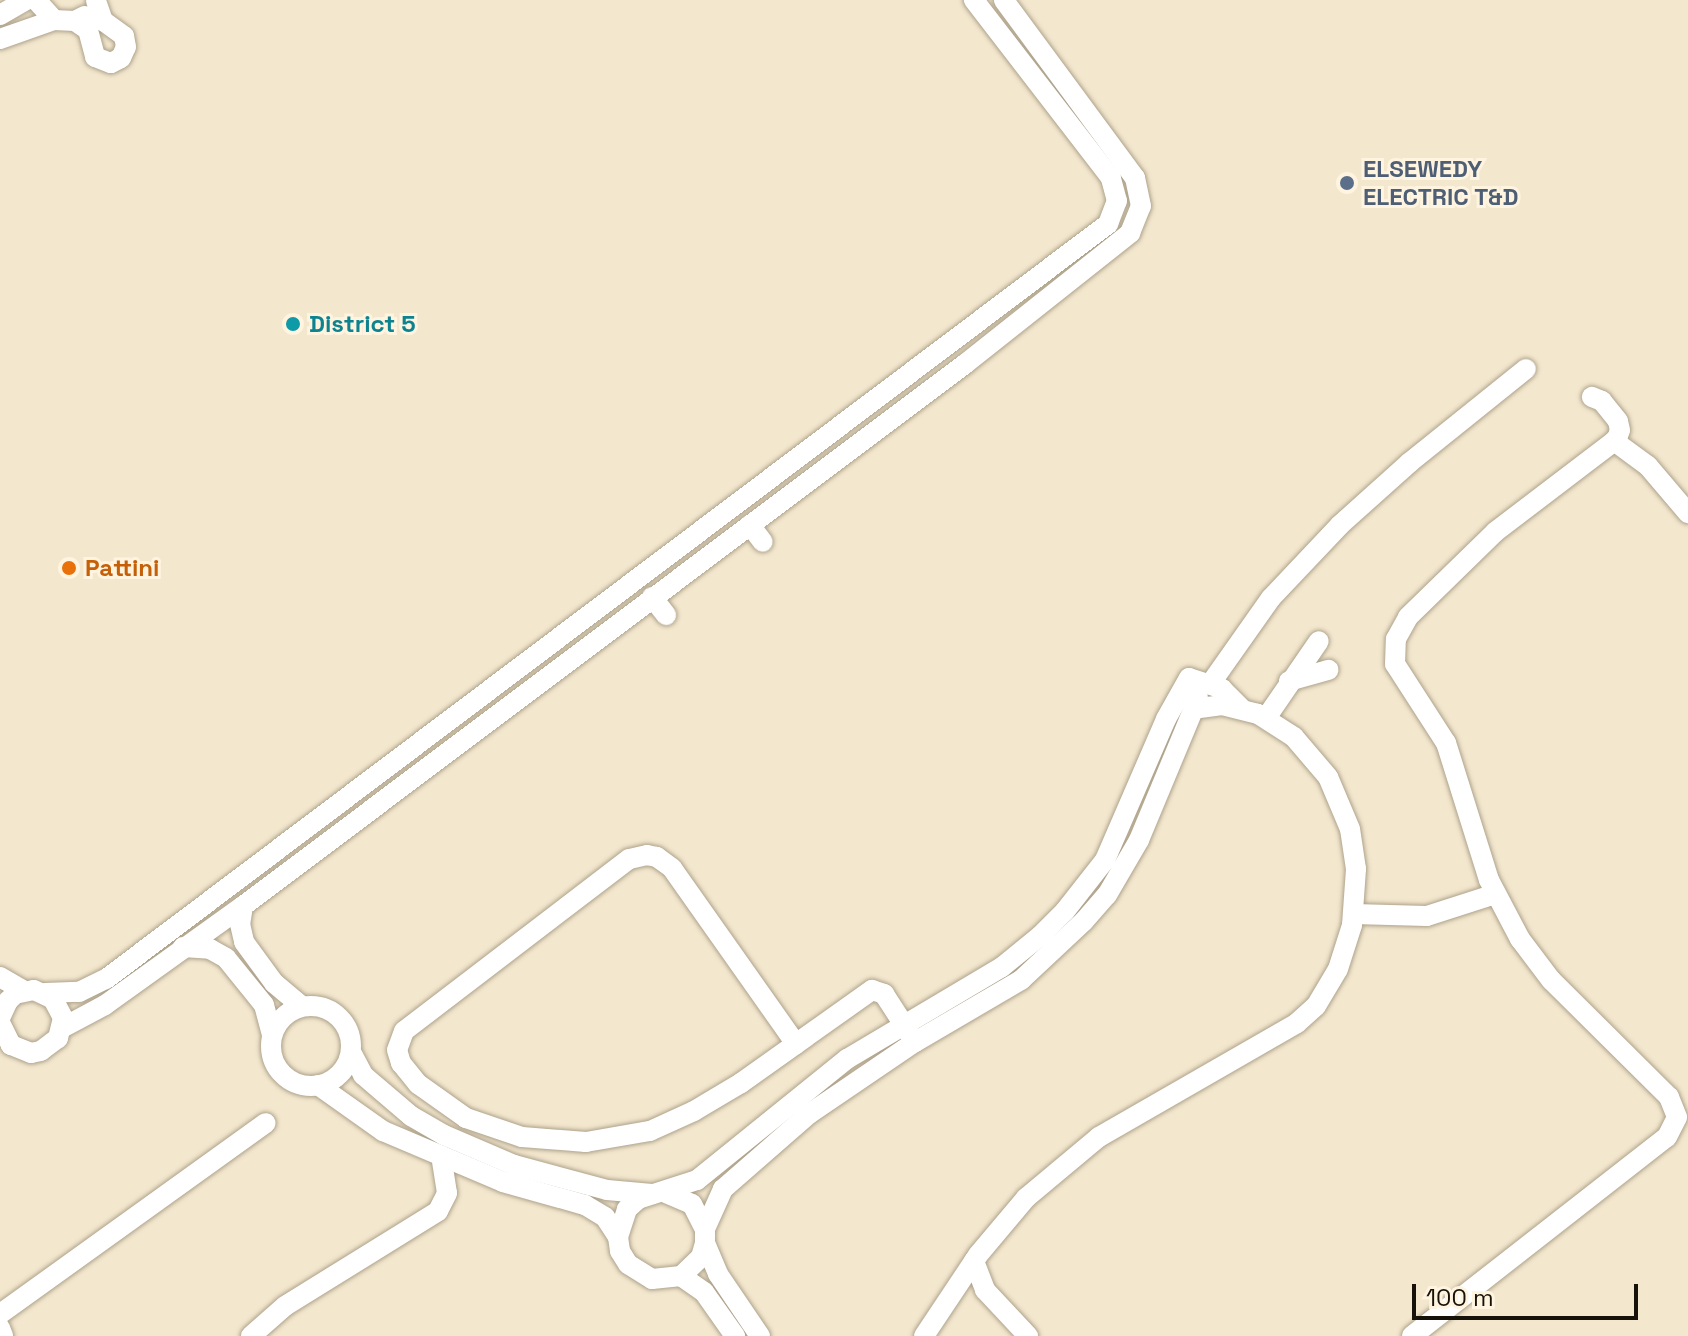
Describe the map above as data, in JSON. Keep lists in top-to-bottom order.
{
  "places": ["ELSEWEDY ELECTRIC T&D", "District 5", "Pattini"],
  "scale_bar": "100 m"
}
